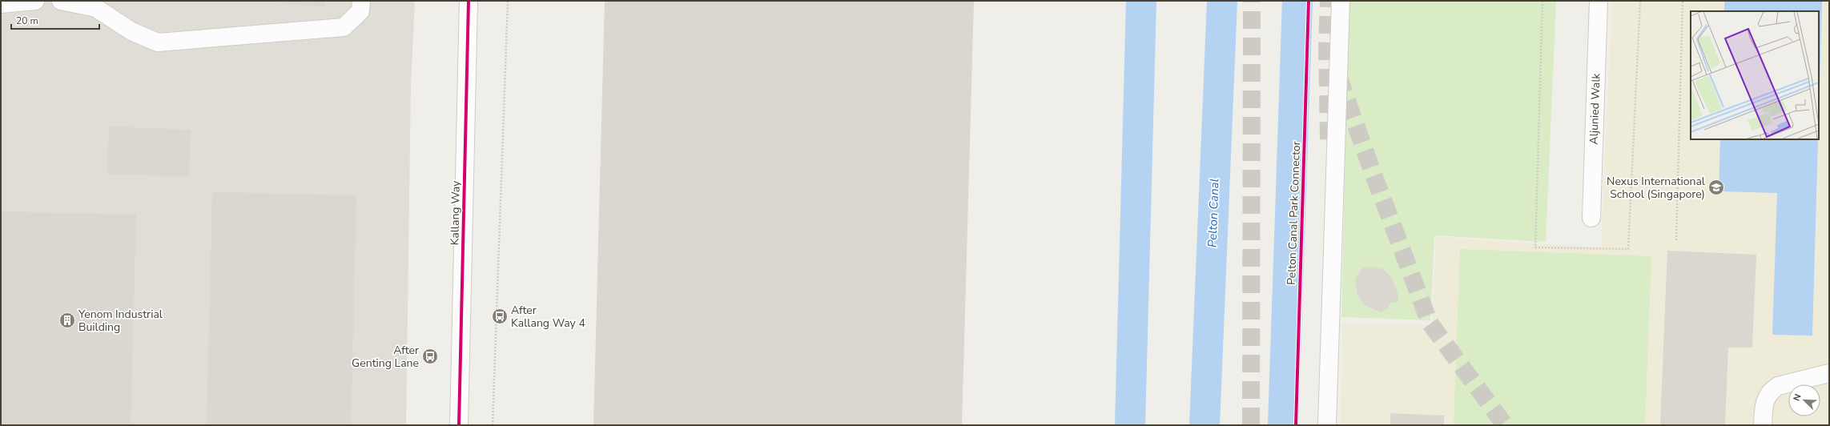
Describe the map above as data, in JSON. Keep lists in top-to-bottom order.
{
  "streets": {
    "street": ["Aljunied Walk", "Kallang Way"],
    "cycle path": ["Pelton Canal Park Connector"]
  },
  "water": ["Pelton Canal"],
  "places": {
    "school or university": ["Nexus International School (Singapore)"],
    "bus stop": ["After Kallang Way 4", "After Genting Lane"],
    "building": ["Yenom Industrial Building"]
  },
  "scale_bar": "20 m",
  "north": "top left"
}
